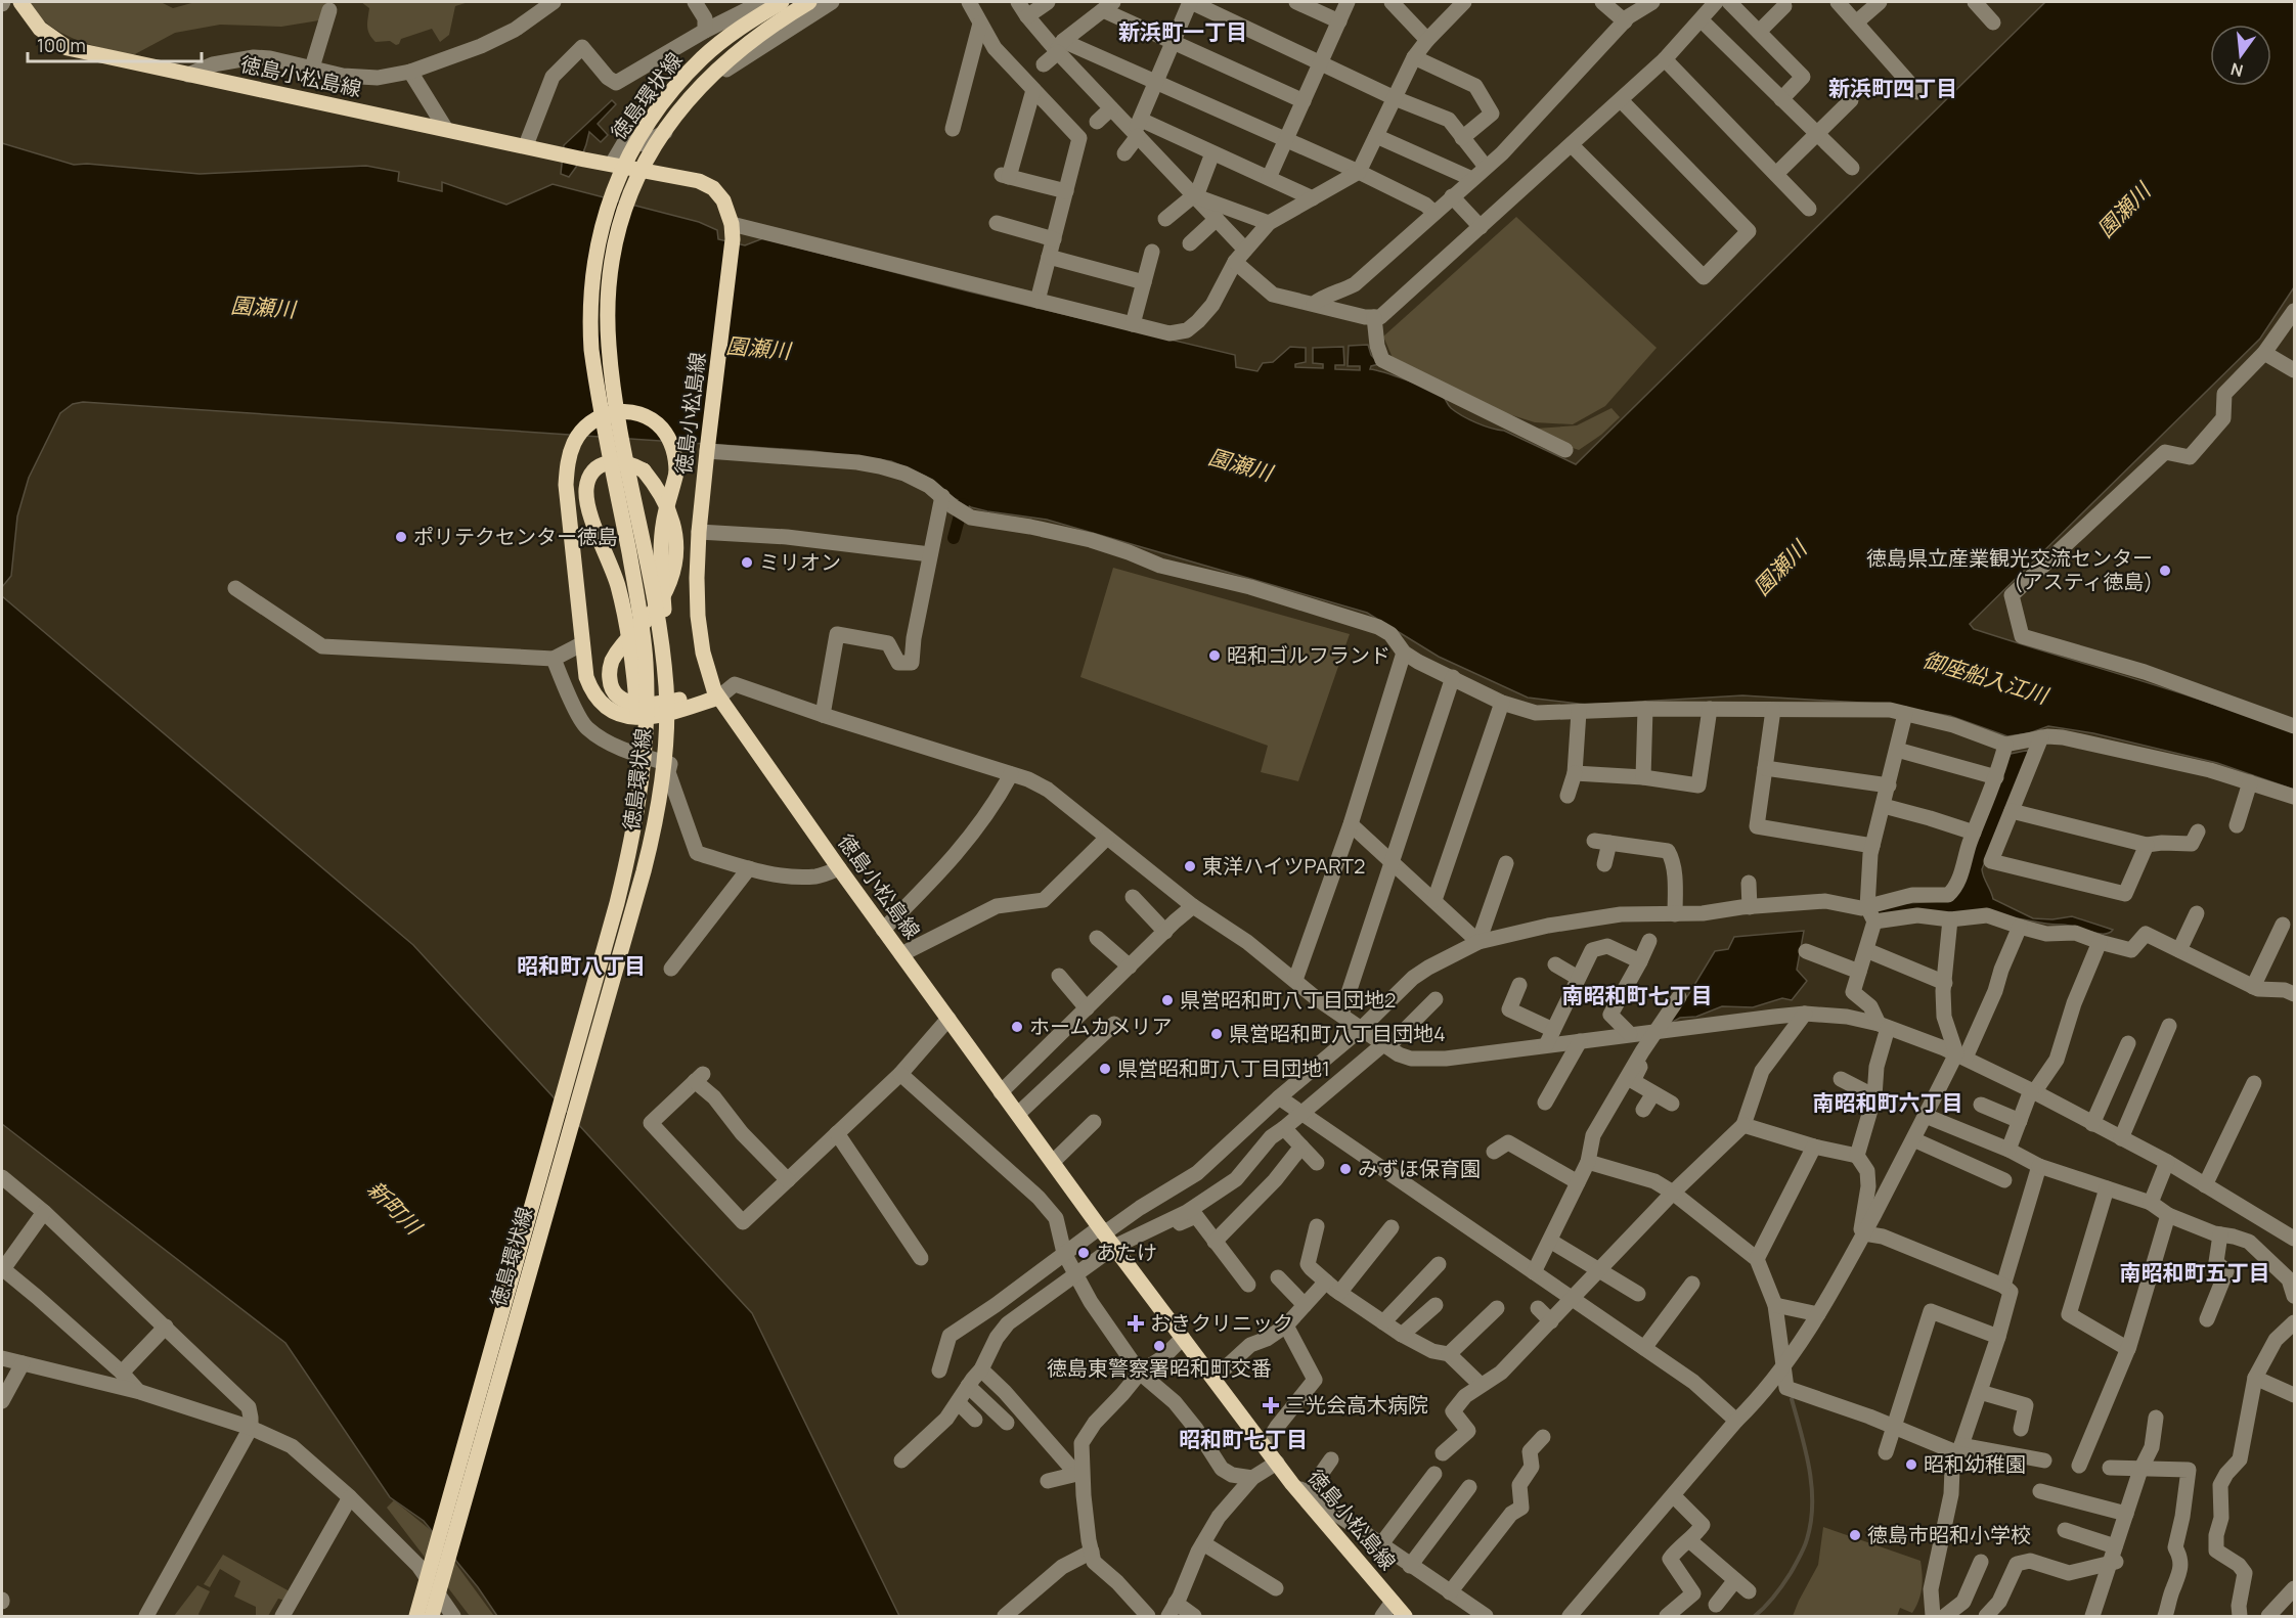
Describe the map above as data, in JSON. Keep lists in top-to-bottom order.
{
  "streets": {
    "main road": ["徳島小松島線", "徳島環状線"]
  },
  "districts": [
    "新浜町一丁目",
    "新浜町四丁目",
    "昭和町八丁目",
    "南昭和町七丁目",
    "南昭和町六丁目",
    "南昭和町五丁目",
    "昭和町七丁目"
  ],
  "water": ["園瀬川", "御座船入江川", "新町川"],
  "places": {
    "other": [
      "ポリテクセンター徳島",
      "ミリオン",
      "徳島県立産業観光交流センター (アスティ徳島)",
      "昭和ゴルフランド",
      "東洋ハイツPART2",
      "県営昭和町八丁目団地2",
      "ホームカメリア",
      "県営昭和町八丁目団地4",
      "県営昭和町八丁目団地1",
      "みずほ保育園",
      "あたけ",
      "徳島東警察署昭和町交番",
      "昭和幼稚園",
      "徳島市昭和小学校"
    ],
    "health": ["おきクリニック", "三光会高木病院"]
  },
  "scale_bar": "100 m",
  "north": "bottom"
}
